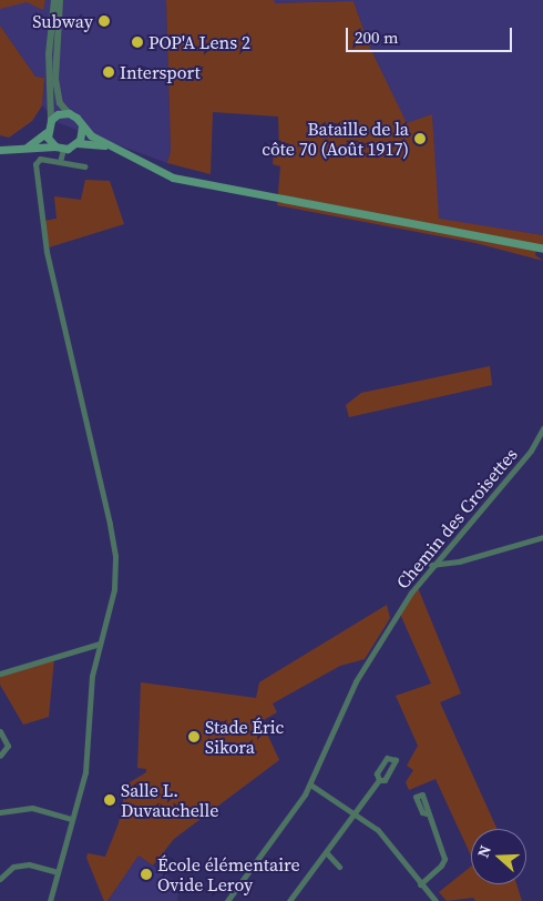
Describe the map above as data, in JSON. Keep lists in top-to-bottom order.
{
  "streets": {
    "street": ["Chemin des Croisettes"]
  },
  "places": [
    "Subway",
    "POP'A Lens 2",
    "Intersport",
    "Bataille de la côte 70 (Août 1917)",
    "Stade Éric Sikora",
    "Salle L. Duvauchelle",
    "École élémentaire Ovide Leroy"
  ],
  "scale_bar": "200 m",
  "north": "left"
}
